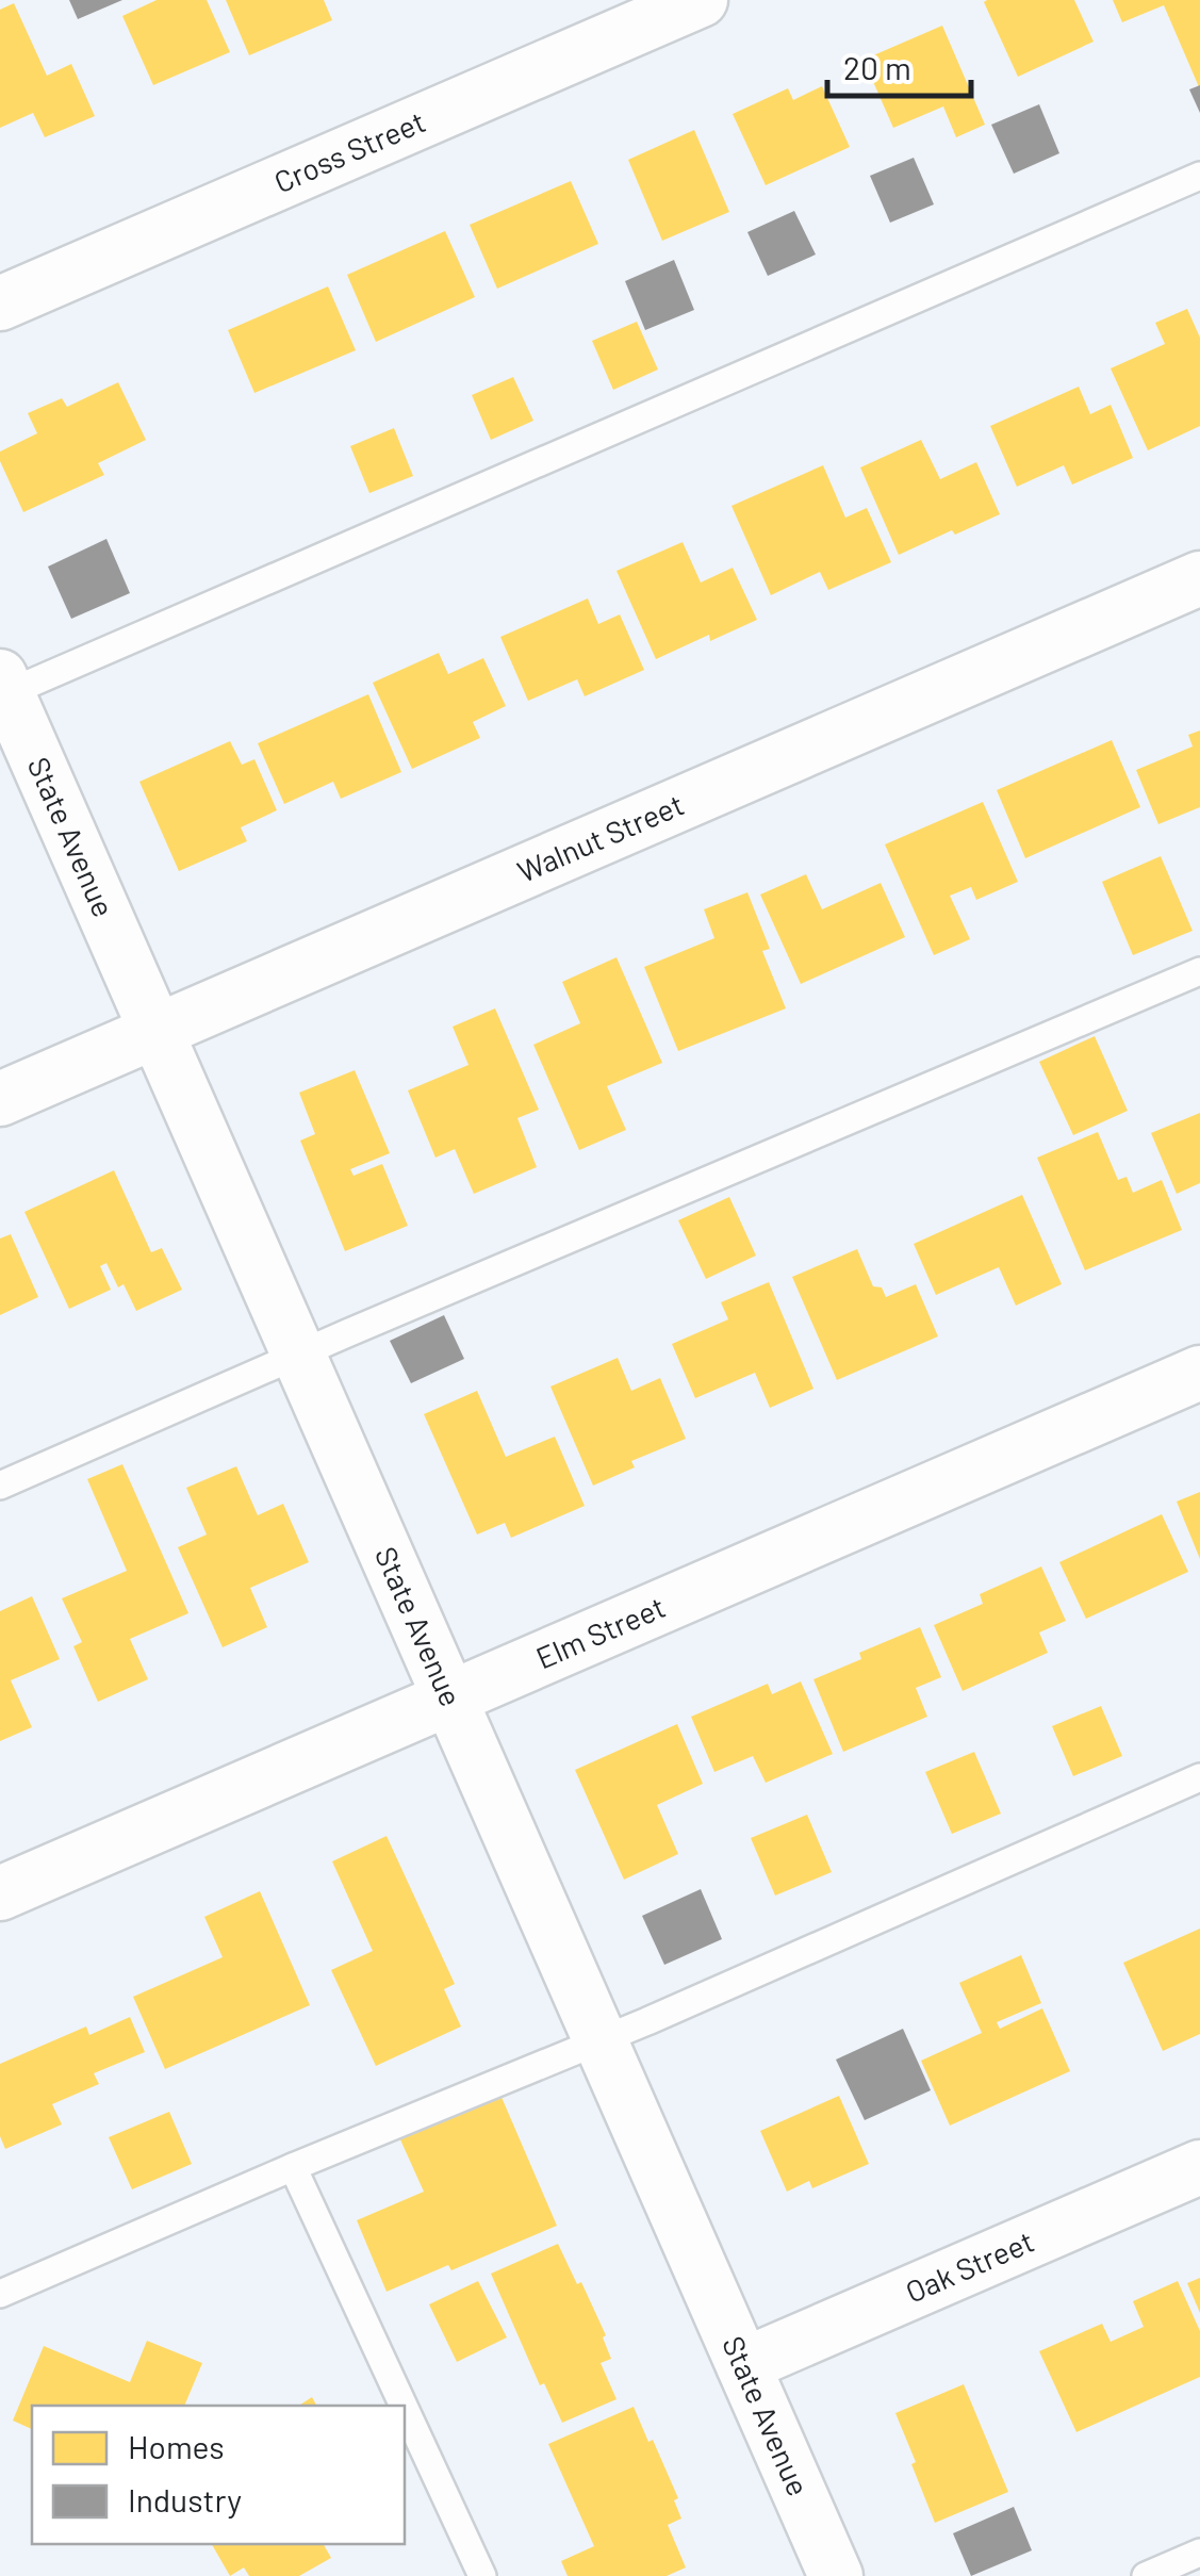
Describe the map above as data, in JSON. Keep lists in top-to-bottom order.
{
  "streets": {
    "street": [
      "Cross Street",
      "State Avenue",
      "Walnut Street",
      "Elm Street",
      "Oak Street"
    ]
  },
  "crossings": [
    ["State Avenue", "Walnut Street"],
    ["State Avenue", "Elm Street"],
    ["State Avenue", "Oak Street"]
  ],
  "legend": ["Homes", "Industry"],
  "scale_bar": "20 m"
}
